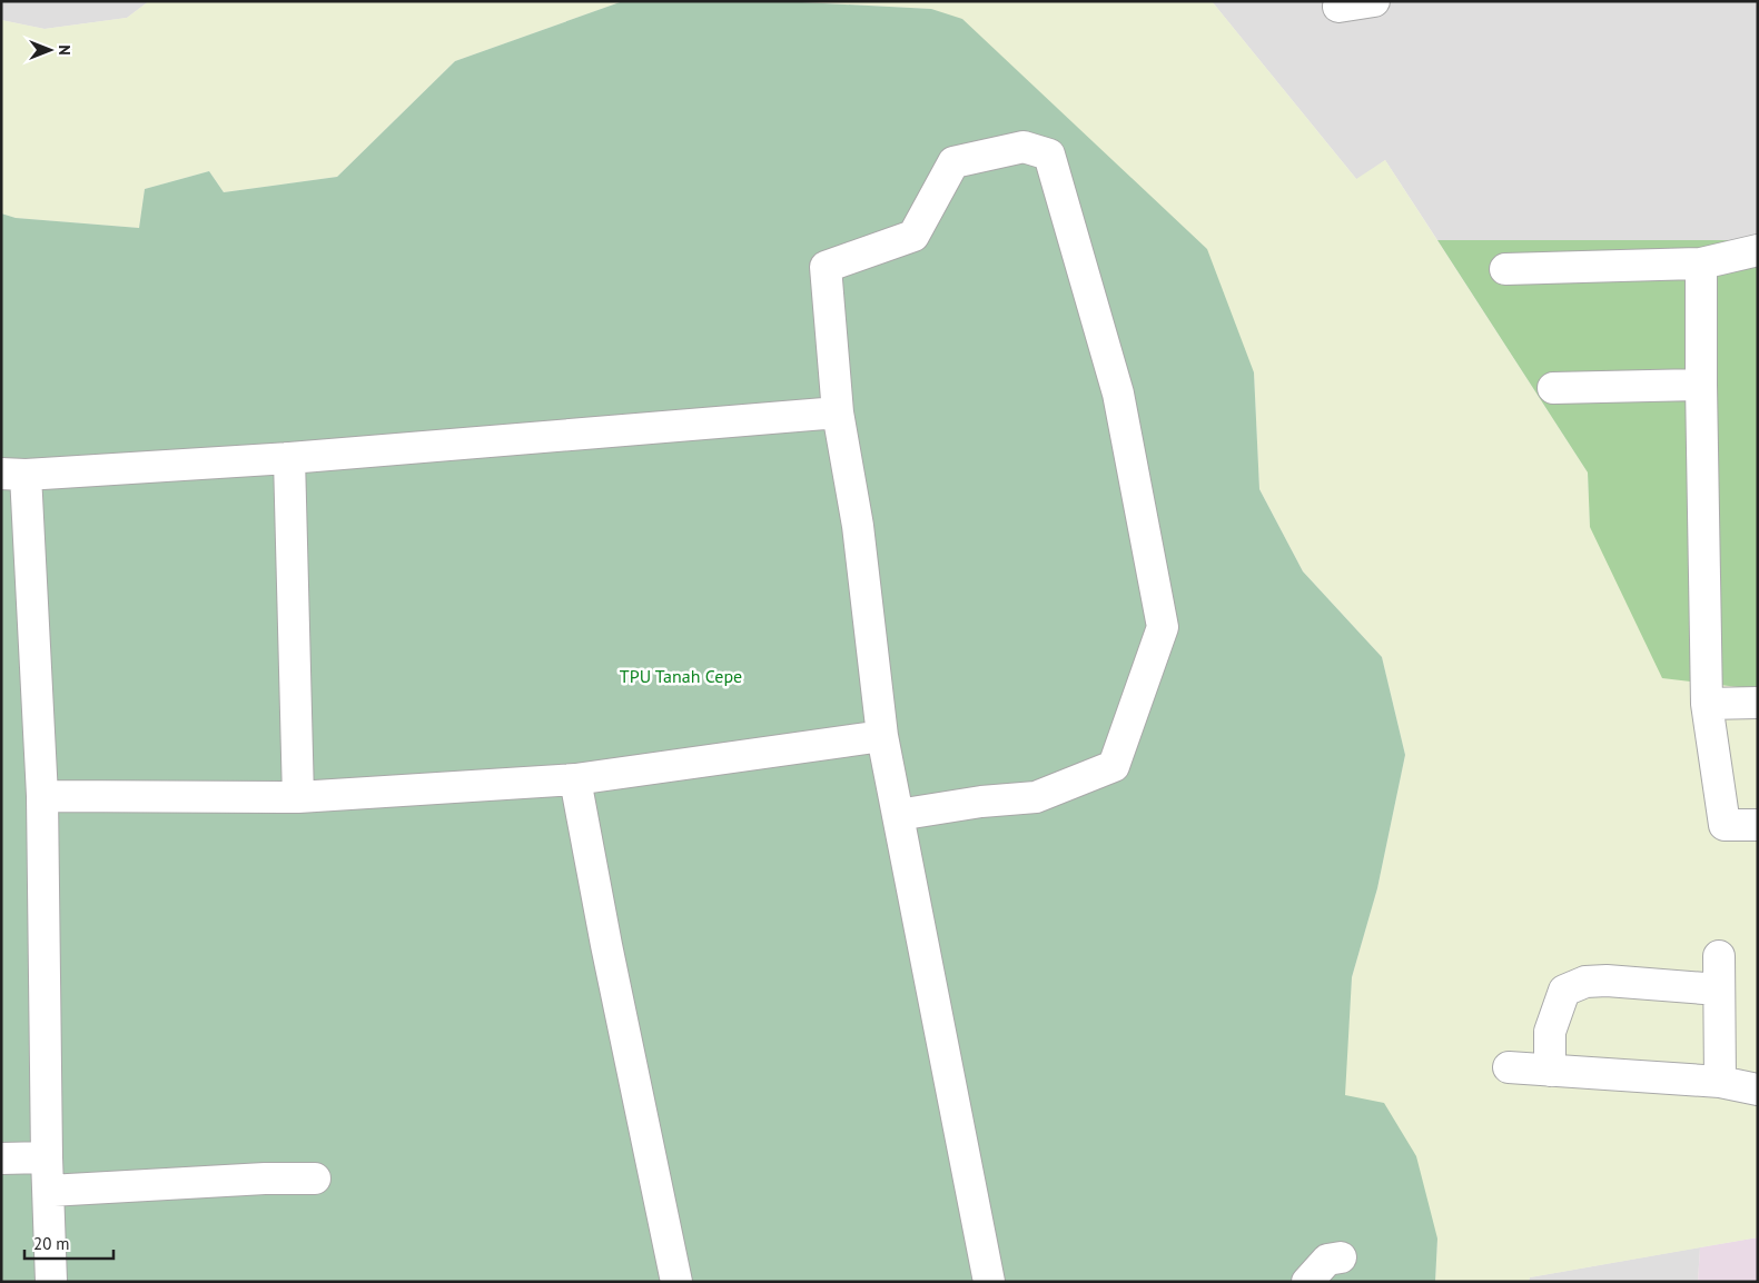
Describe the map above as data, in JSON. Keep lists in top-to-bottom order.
{
  "parks": ["TPU Tanah Cepe"],
  "scale_bar": "20 m",
  "north": "right"
}
